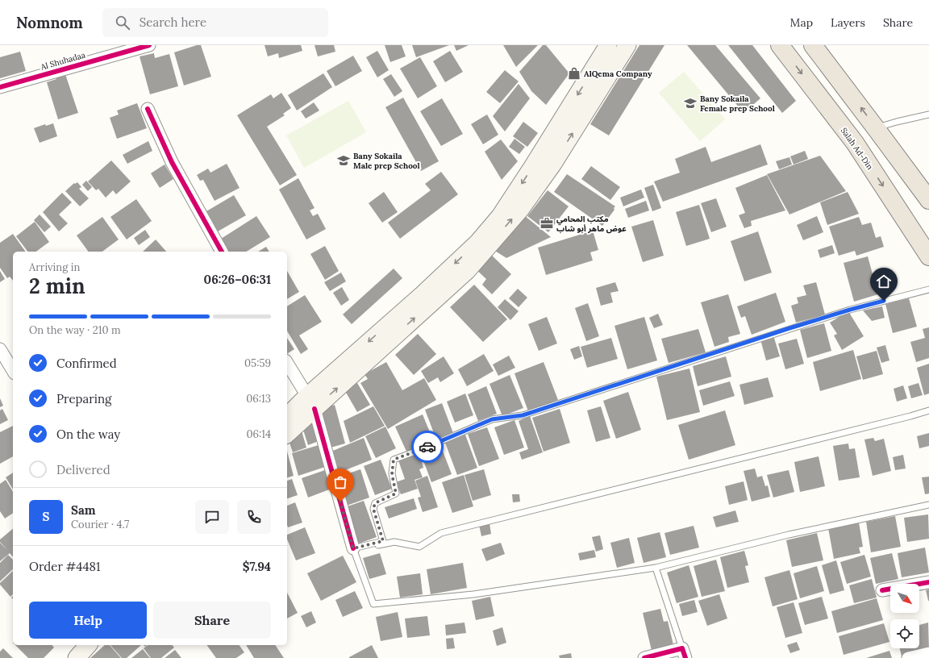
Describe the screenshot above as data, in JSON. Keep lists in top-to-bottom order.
{
  "streets": {
    "highway": ["Salah Ad-Din"],
    "street": ["Al Shuhadaa"]
  },
  "places": {
    "shop": ["AlQema Company"],
    "school or university": ["Bany Sokaila Female prep School", "Bany Sokaila Male prep School"],
    "office": ["مكتب المحامي عوض ماهر أبو شاب"]
  },
  "north": "bottom right",
  "page": {
    "header": "Nomnom",
    "search": "Search here",
    "nav": ["Map", "Layers", "Share"],
    "heading": ["2 min", "Arriving in", "06:26–06:31"],
    "panel": [
      "Sam",
      "Courier · 4.7",
      "Order #4481",
      "$7.94"
    ],
    "bar": "On the way · 210 m",
    "list": [
      ["Confirmed", "05:59"],
      ["Preparing", "06:13"],
      ["On the way", "06:14"],
      "Delivered"
    ],
    "round": "S",
    "buttons": ["Help", "Share"]
  }
}
